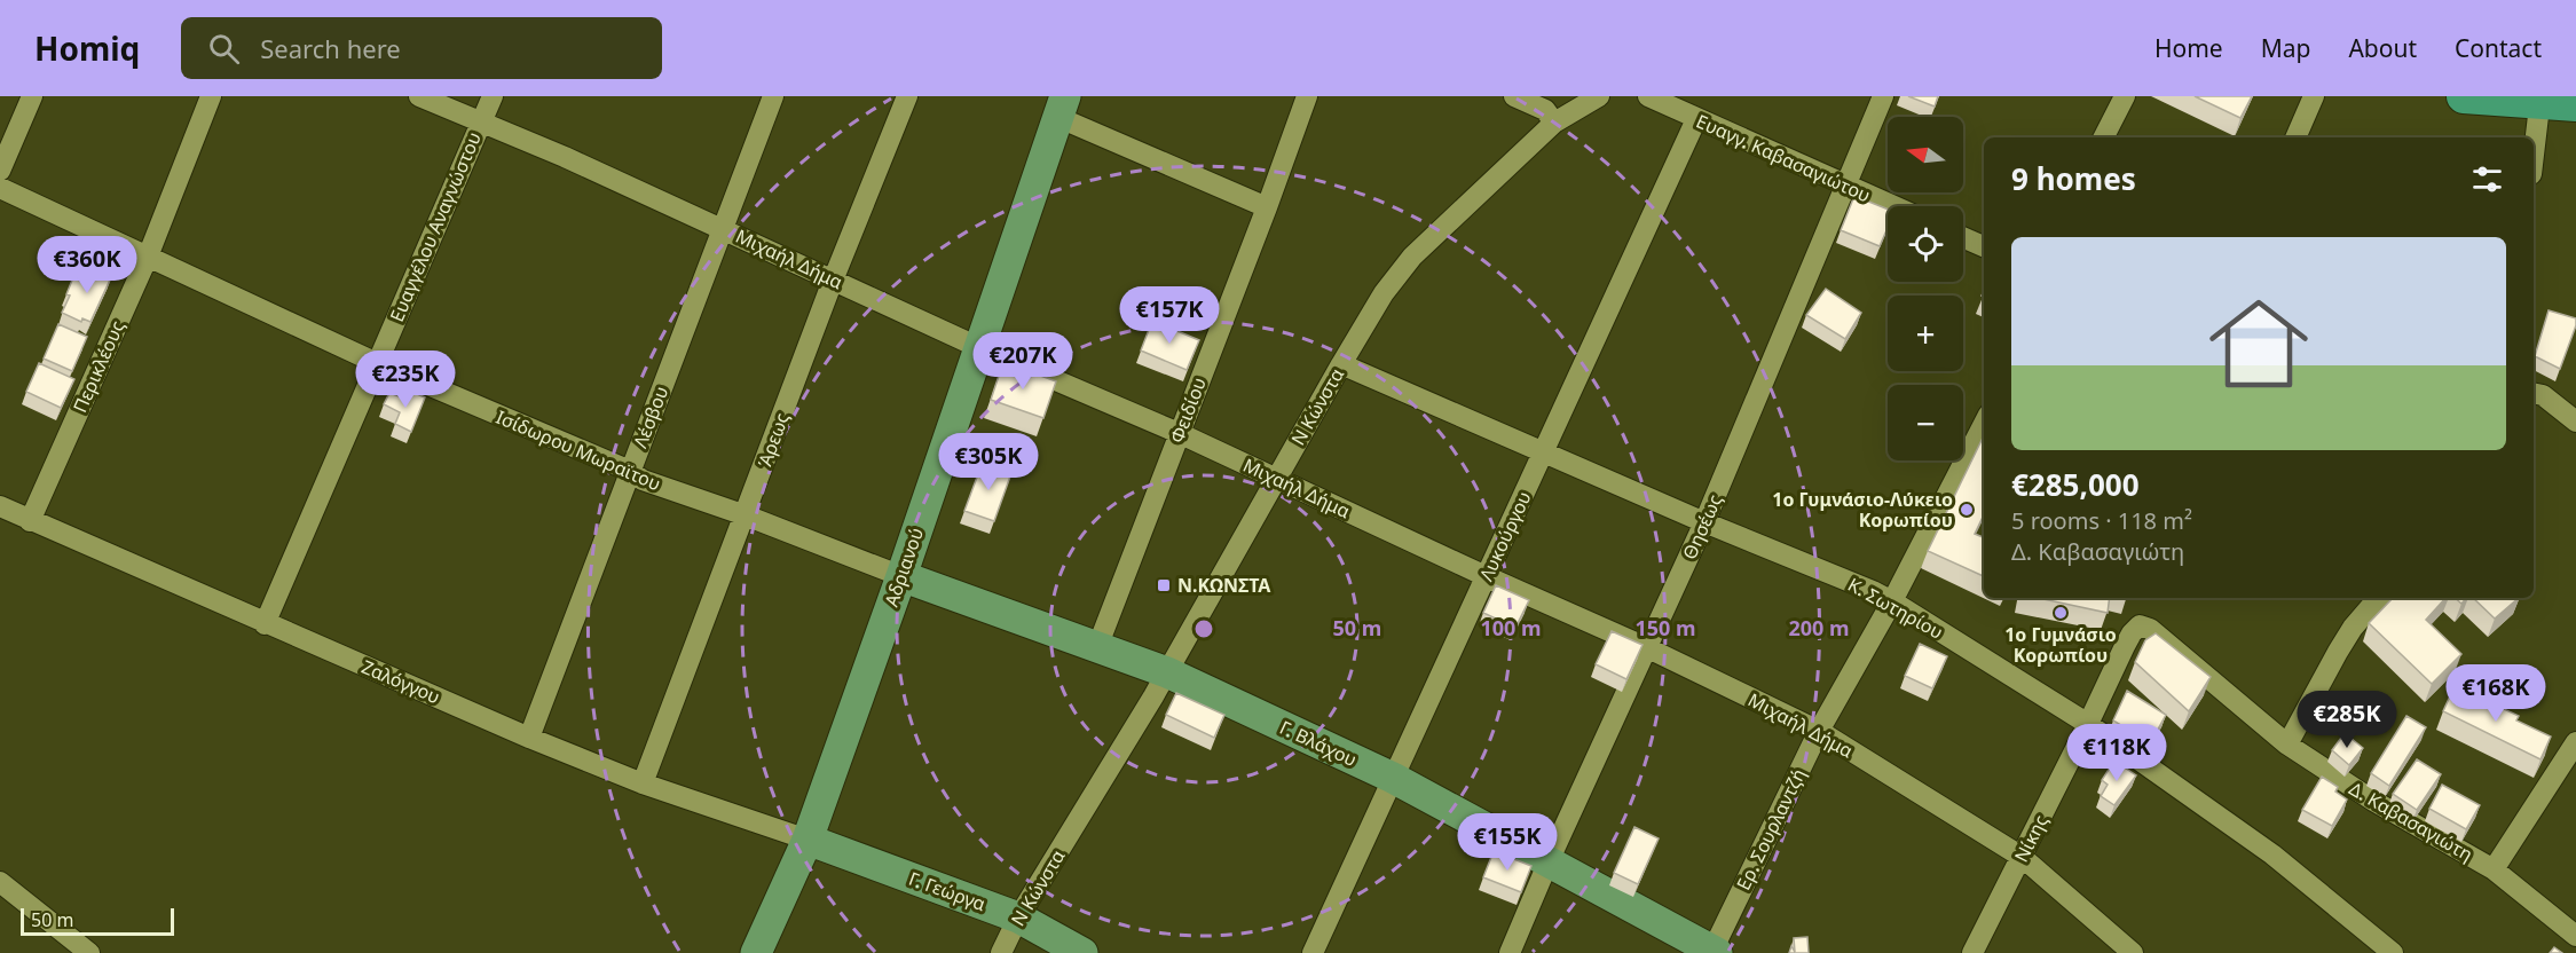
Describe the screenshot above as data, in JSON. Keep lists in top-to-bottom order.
{
  "streets": {
    "street": [
      "Ευαγγ. Καβασαγιώτου",
      "Ευαγγέλου Αναγνώστου",
      "Μιχαήλ Δήμα",
      "Περικλέους",
      "Ν Κώνστα",
      "Φειδίου",
      "Λέσβου",
      "Άρεως",
      "Ισίδωρου Μωραϊτου",
      "Θησέως",
      "Λυκούργου",
      "Αδριανού",
      "Κ. Σωτηρίου",
      "Ζαλόγγου",
      "Γ. Βλάχου",
      "Δ. Καβασαγιώτη",
      "Ερ. Σουρλαντζή",
      "Νίκης",
      "Γ. Γεώργα"
    ]
  },
  "crossings": [
    ["Ευαγγ. Καβασαγιώτου", "Θησέως"],
    ["Ευαγγ. Καβασαγιώτου", "Λυκούργου"],
    ["Ευαγγέλου Αναγνώστου", "Μιχαήλ Δήμα"],
    ["Ευαγγέλου Αναγνώστου", "Ισίδωρου Μωραϊτου"],
    ["Ευαγγέλου Αναγνώστου", "Ζαλόγγου"],
    ["Μιχαήλ Δήμα", "Ν Κώνστα"],
    ["Μιχαήλ Δήμα", "Φειδίου"],
    ["Μιχαήλ Δήμα", "Λέσβου"],
    ["Μιχαήλ Δήμα", "Άρεως"],
    ["Μιχαήλ Δήμα", "Θησέως"],
    ["Μιχαήλ Δήμα", "Λυκούργου"],
    ["Μιχαήλ Δήμα", "Αδριανού"],
    ["Μιχαήλ Δήμα", "Ερ. Σουρλαντζή"],
    ["Μιχαήλ Δήμα", "Νίκης"],
    ["Περικλέους", "Ισίδωρου Μωραϊτου"],
    ["Περικλέους", "Ζαλόγγου"],
    ["Ν Κώνστα", "Κ. Σωτηρίου"],
    ["Ν Κώνστα", "Γ. Βλάχου"],
    ["Ν Κώνστα", "Γ. Γεώργα"],
    ["Φειδίου", "Γ. Βλάχου"],
    ["Λέσβου", "Ισίδωρου Μωραϊτου"],
    ["Λέσβου", "Ζαλόγγου"],
    ["Άρεως", "Ισίδωρου Μωραϊτου"],
    ["Άρεως", "Ζαλόγγου"],
    ["Ισίδωρου Μωραϊτου", "Αδριανού"],
    ["Ισίδωρου Μωραϊτου", "Γ. Βλάχου"],
    ["Θησέως", "Κ. Σωτηρίου"],
    ["Θησέως", "Γ. Βλάχου"],
    ["Λυκούργου", "Κ. Σωτηρίου"],
    ["Λυκούργου", "Γ. Βλάχου"],
    ["Αδριανού", "Ζαλόγγου"],
    ["Αδριανού", "Γ. Βλάχου"],
    ["Αδριανού", "Γ. Γεώργα"],
    ["Κ. Σωτηρίου", "Δ. Καβασαγιώτη"],
    ["Κ. Σωτηρίου", "Ερ. Σουρλαντζή"],
    ["Κ. Σωτηρίου", "Νίκης"],
    ["Ζαλόγγου", "Γ. Γεώργα"],
    ["Γ. Βλάχου", "Ερ. Σουρλαντζή"],
    ["Δ. Καβασαγιώτη", "Νίκης"]
  ],
  "places": {
    "other": ["1ο Γυμνάσιο-Λύκειο Κορωπίου", "1ο Γυμνάσιο Κορωπίου"],
    "transit": ["Ν.ΚΩΝΣΤΑ"]
  },
  "scale_bar": "50 m",
  "north": "left",
  "page": {
    "header": "Homiq",
    "search": "Search here",
    "nav": [
      "Home",
      "Map",
      "About",
      "Contact"
    ],
    "map_buttons": ["+", "−"],
    "heading": "9 homes",
    "list": [
      {
        "name": "€285,000",
        "note": "5 rooms · 118 m² · Δ. Καβασαγιώτη"
      }
    ],
    "price": [
      "€360K",
      "€157K",
      "€207K",
      "€235K",
      "€305K",
      "€168K",
      "€285K",
      "€118K",
      "€155K"
    ],
    "scale": "50 m"
  },
  "rings": [
    "50 m",
    "100 m",
    "150 m",
    "200 m"
  ]
}
